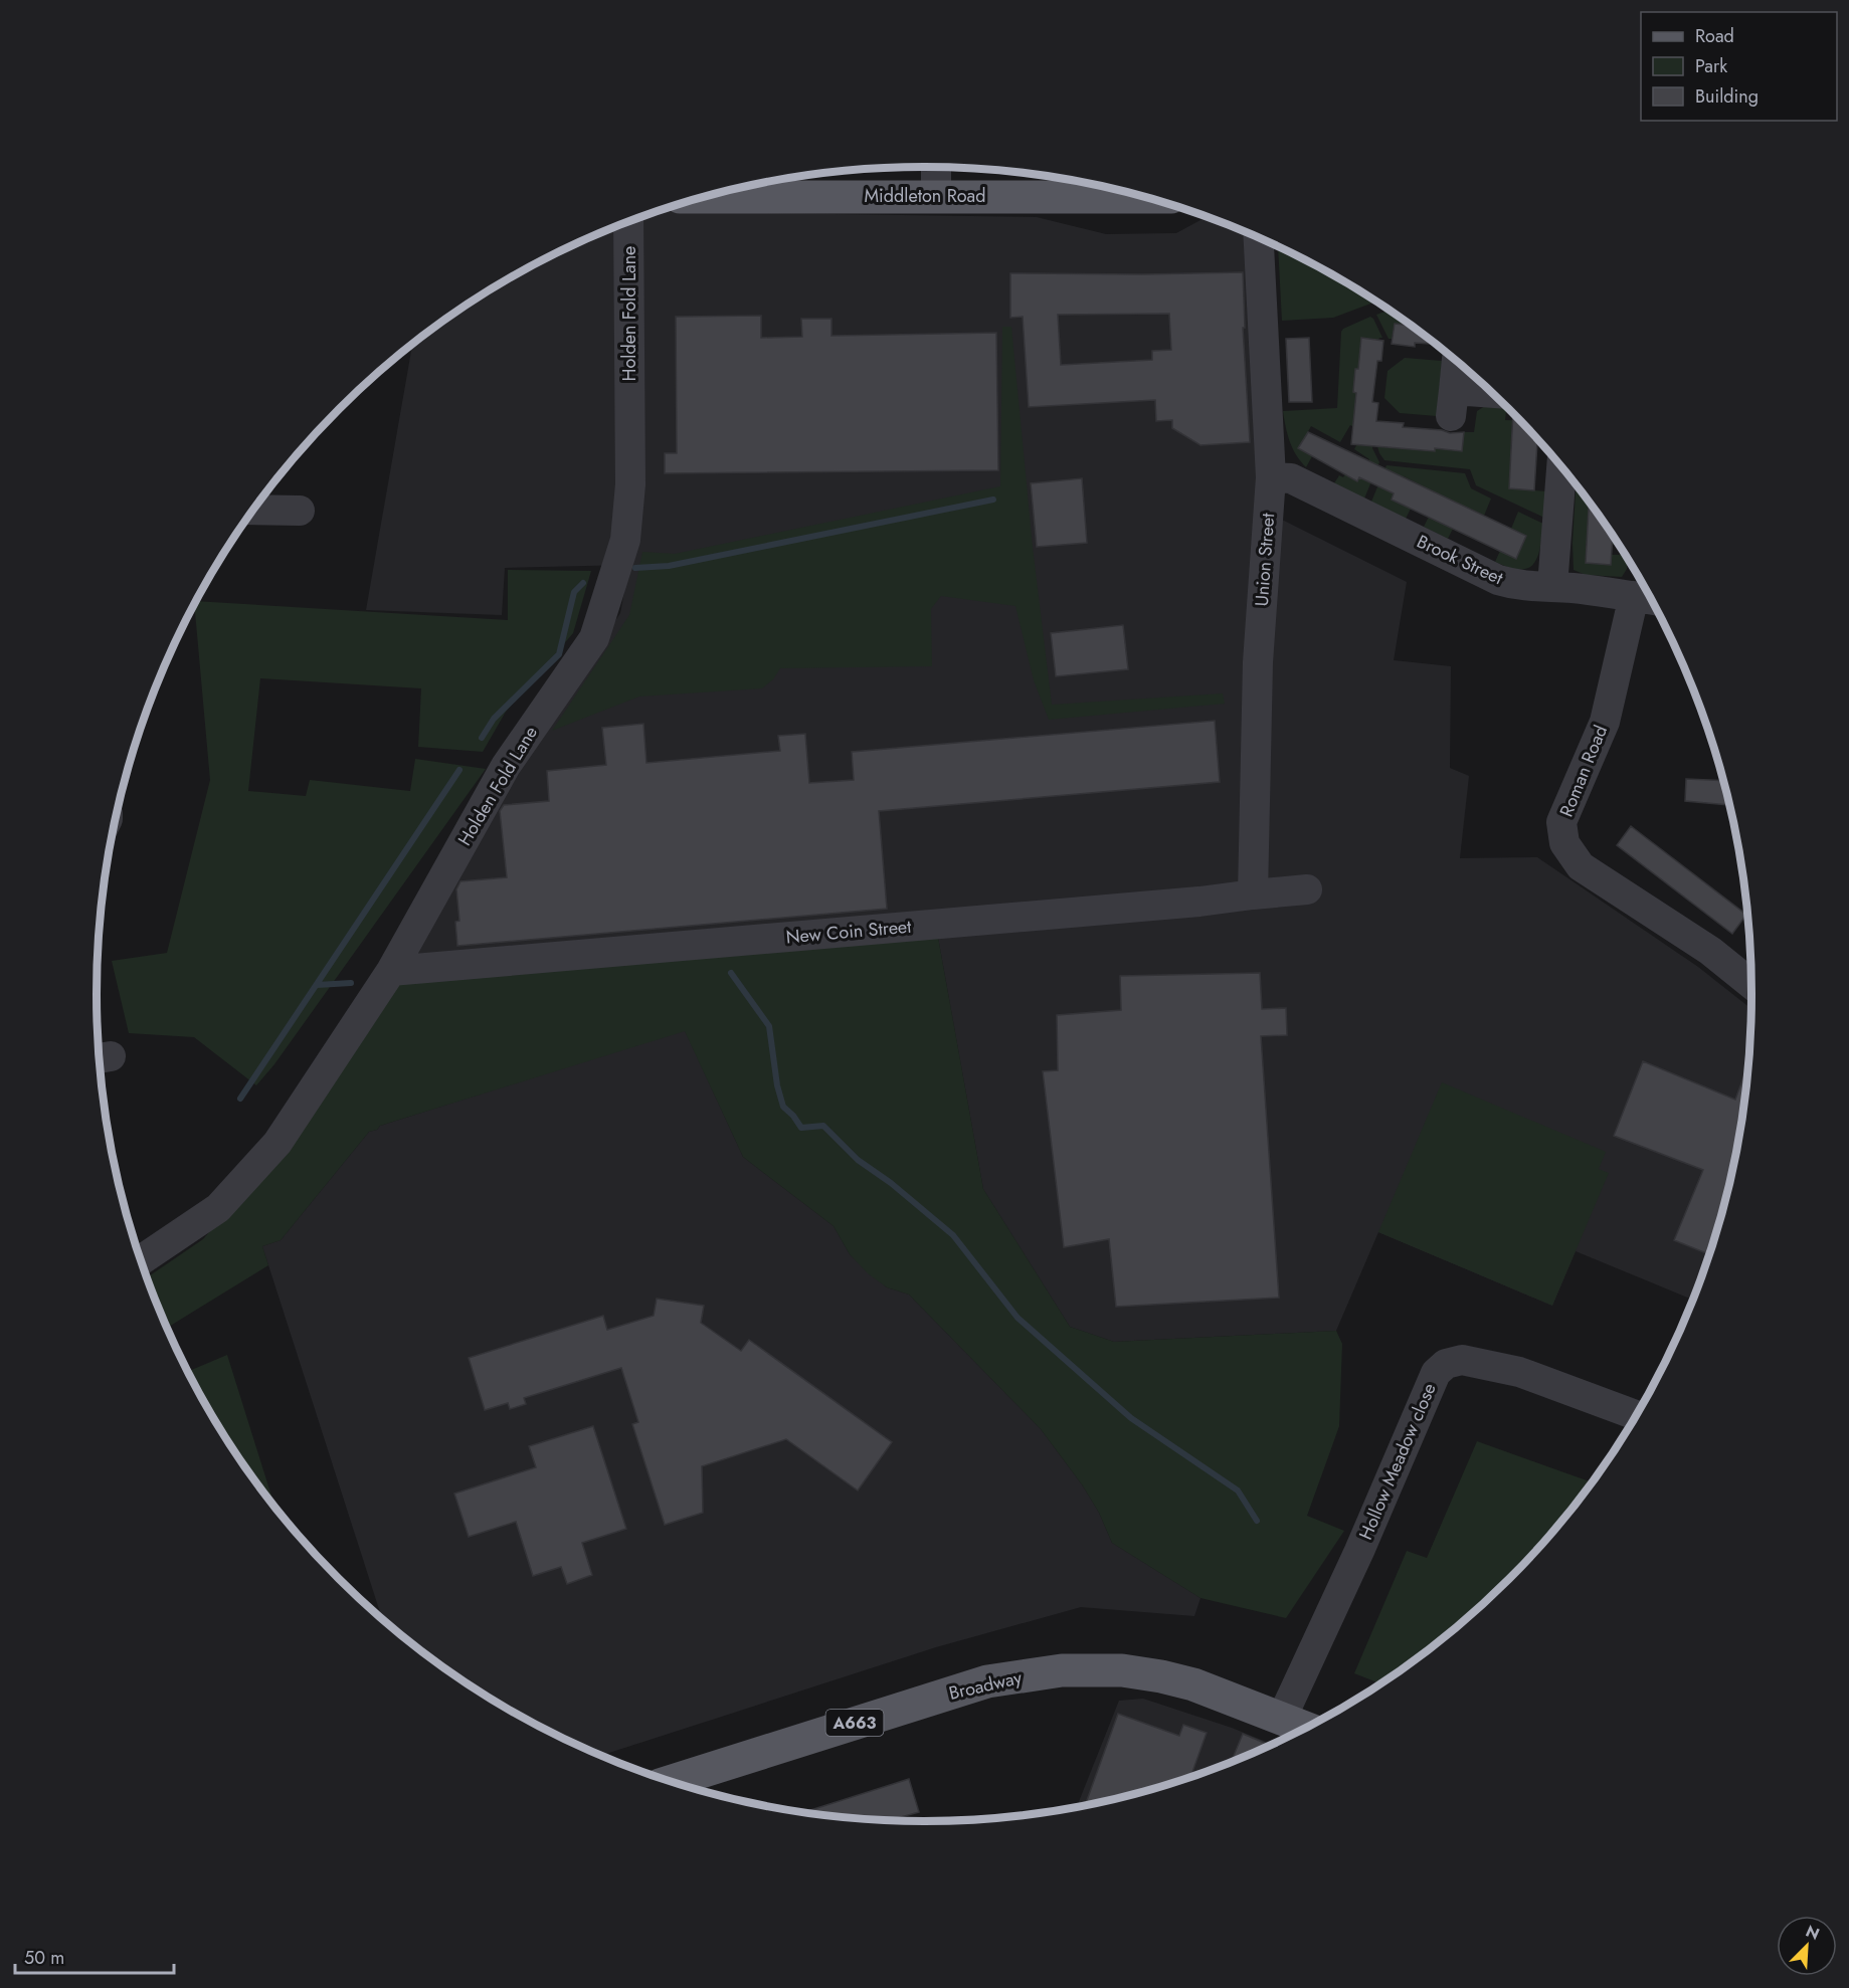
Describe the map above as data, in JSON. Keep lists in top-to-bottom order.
{
  "streets": {
    "main road": ["Middleton Road", "Broadway", "A663"],
    "street": [
      "Holden Fold Lane",
      "Union Street",
      "Brook Street",
      "Roman Road",
      "New Coin Street",
      "Hollow Meadow close"
    ]
  },
  "crossings": [
    ["Holden Fold Lane", "New Coin Street"],
    ["Union Street", "Brook Street"],
    ["Union Street", "New Coin Street"],
    ["Brook Street", "Roman Road"],
    ["Hollow Meadow close", "Broadway"]
  ],
  "legend": ["Road", "Park", "Building"],
  "scale_bar": "50 m",
  "north": "top right"
}
